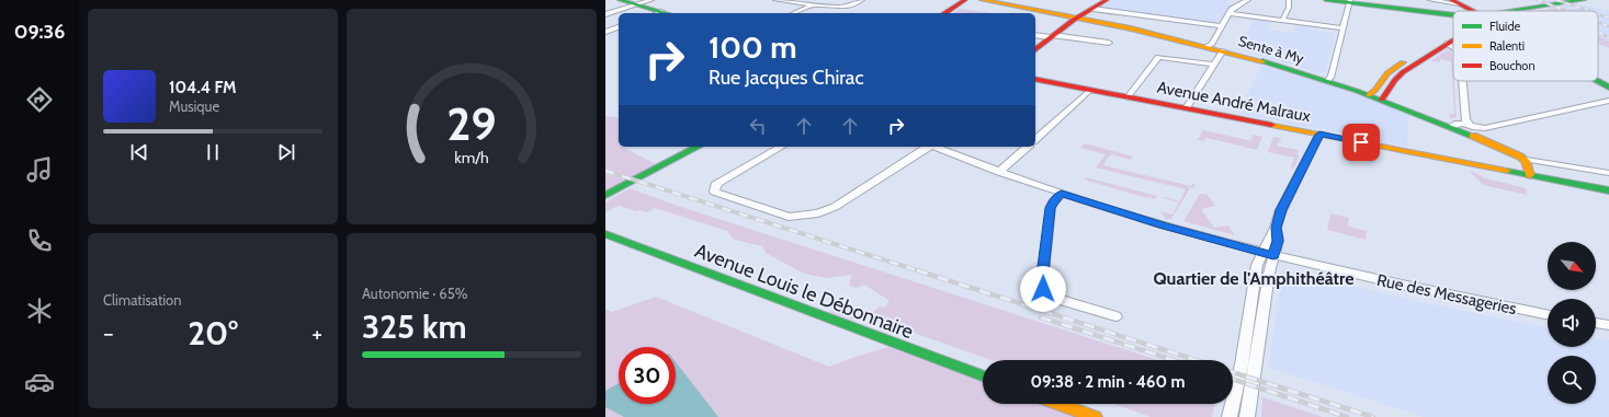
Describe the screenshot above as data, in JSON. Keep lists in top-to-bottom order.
{
  "streets": {
    "street": [
      "Sente à My",
      "Avenue André Malraux",
      "Avenue Louis le Débonnaire",
      "Rue des Messageries"
    ]
  },
  "districts": ["Quartier de l'Amphithéâtre"],
  "legend": ["Fluide", "Ralenti", "Bouchon"],
  "north": "bottom right",
  "page": {
    "tabs": "09:36",
    "turn": ["100 m", "Rue Jacques Chirac"],
    "song": ["104.4 FM", "Musique"],
    "tile": [
      "Climatisation",
      ["Autonomie · 65%", "325 km"]
    ],
    "heat": ["−", "20°", "+"],
    "limit": "30",
    "trip": "09:38 · 2 min · 460 m",
    "gauge": ["29", "km/h"]
  }
}
